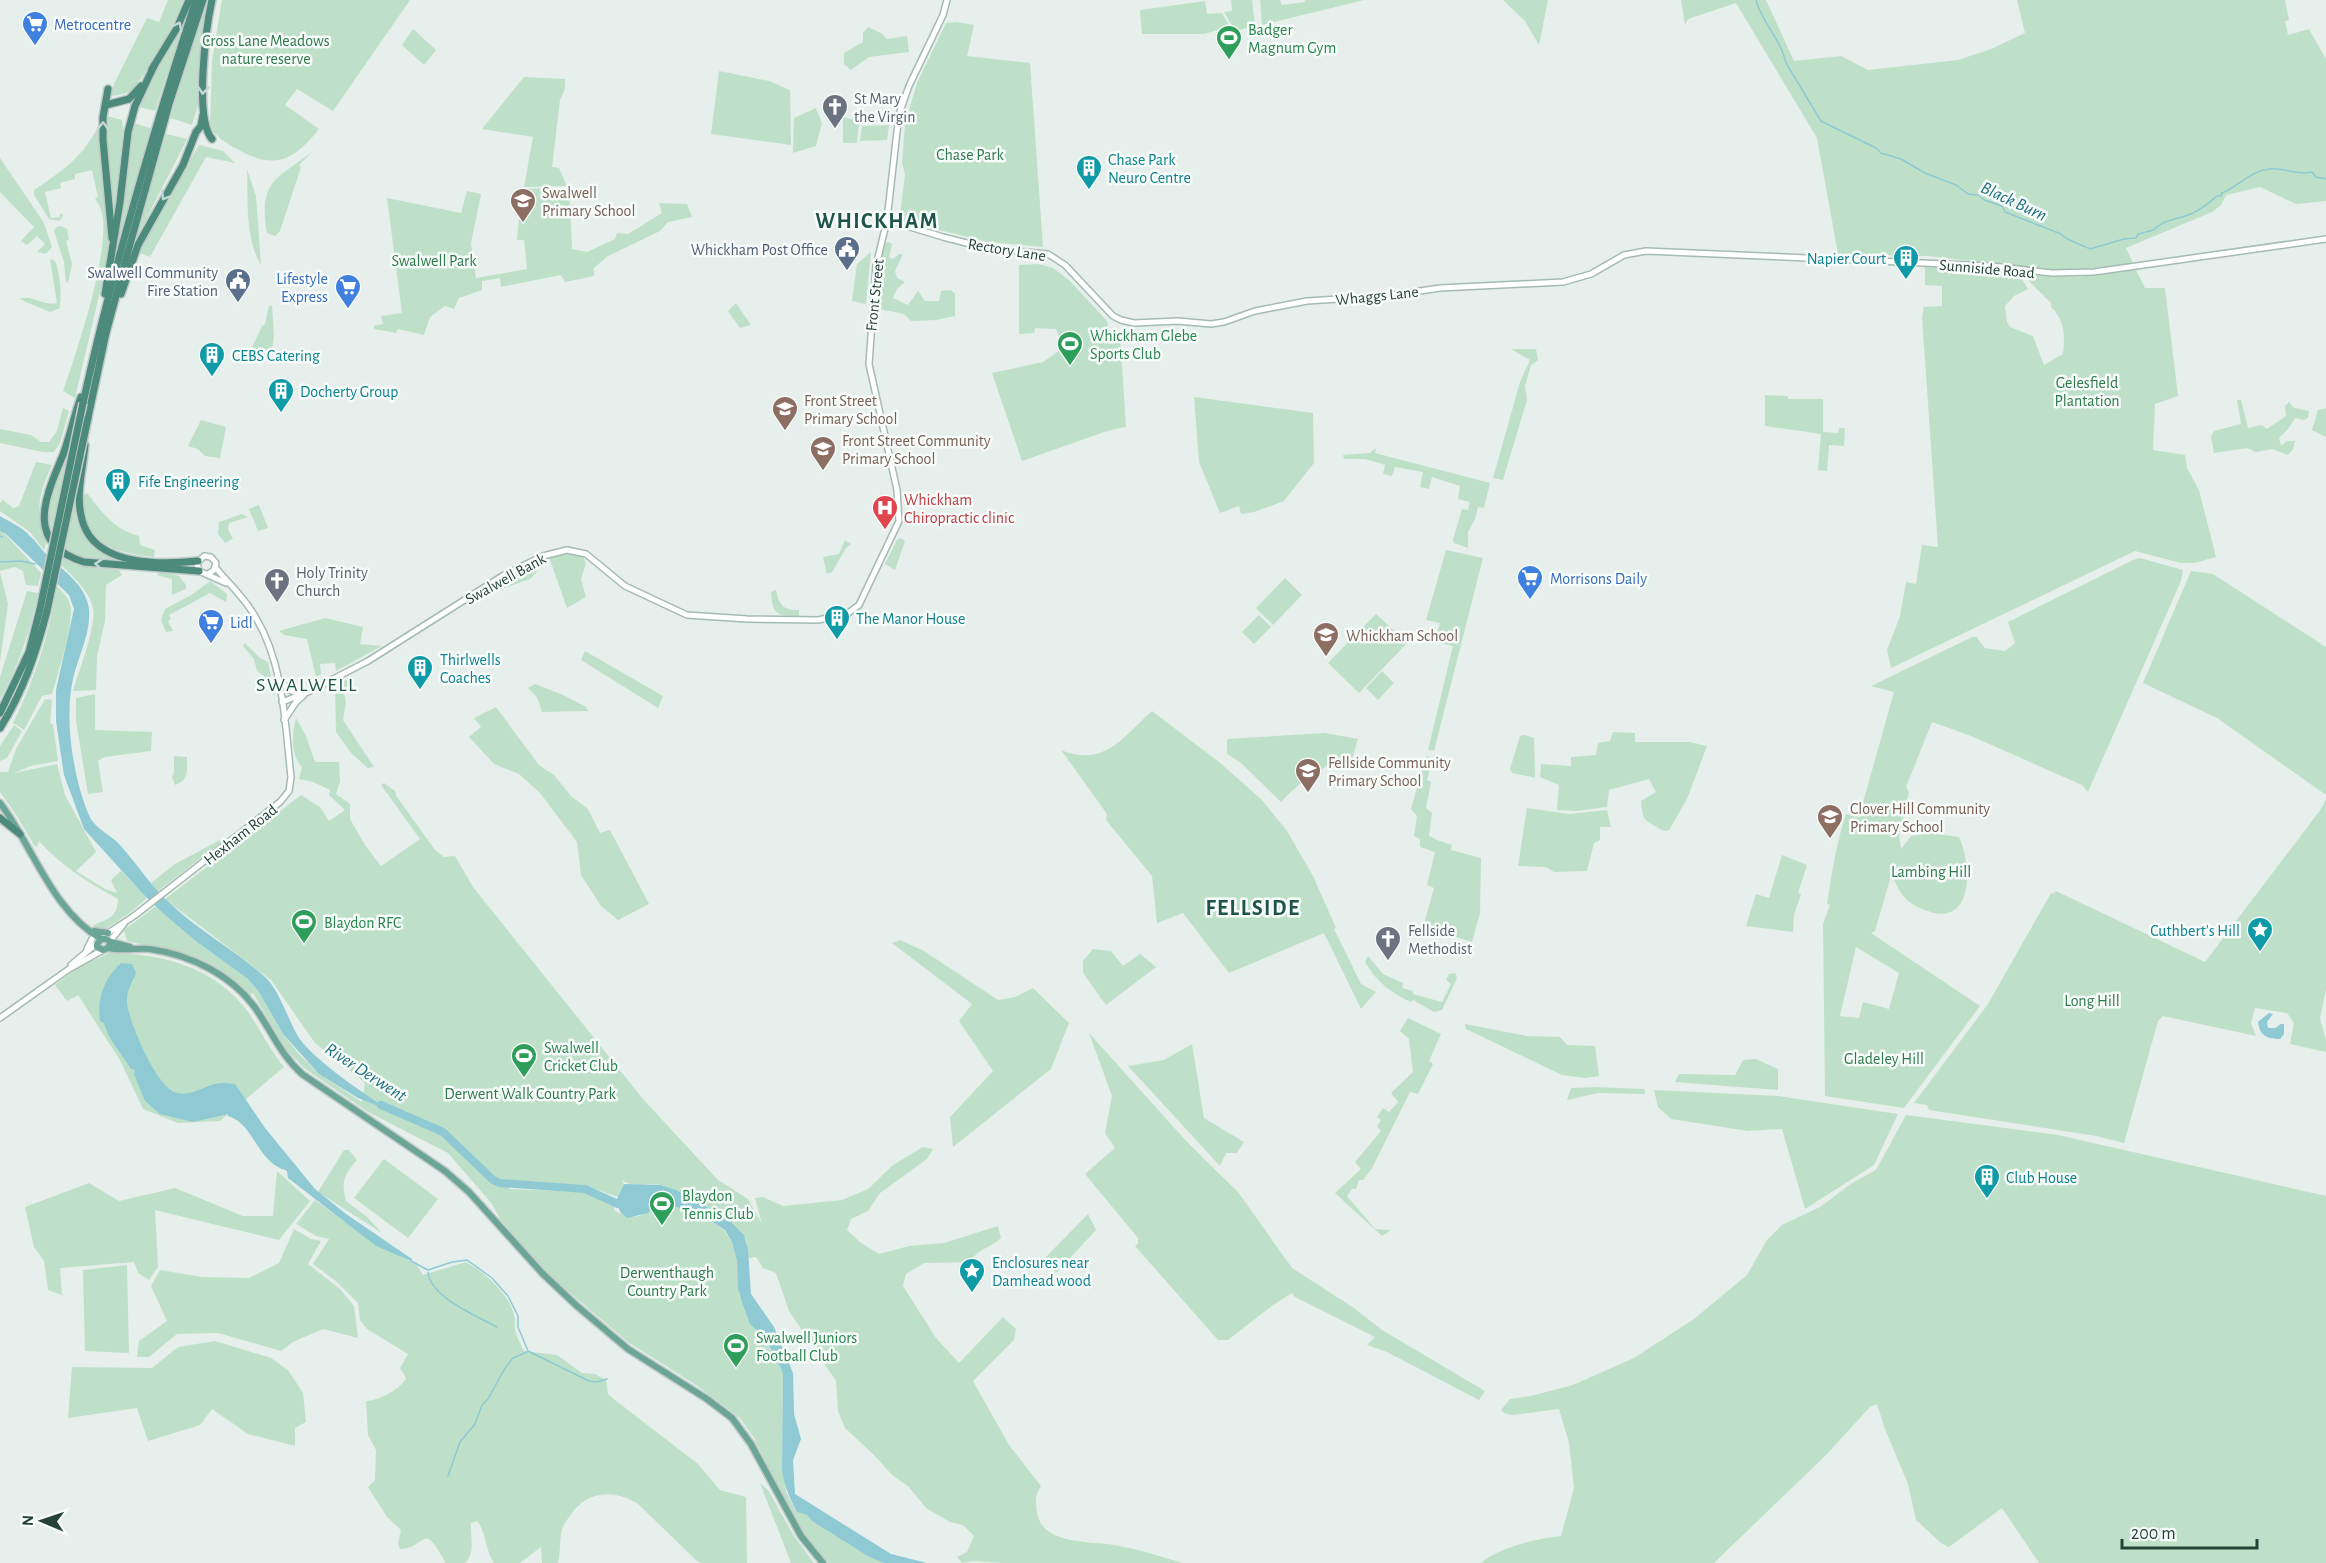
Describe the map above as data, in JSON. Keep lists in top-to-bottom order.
{
  "streets": {
    "main road": [
      "Rectory Lane",
      "Sunniside Road",
      "Front Street",
      "Whaggs Lane",
      "Swalwell Bank",
      "Hexham Road"
    ]
  },
  "crossings": [
    ["Rectory Lane", "Front Street"],
    ["Rectory Lane", "Whaggs Lane"],
    ["Sunniside Road", "Whaggs Lane"],
    ["Front Street", "Swalwell Bank"],
    ["Swalwell Bank", "Hexham Road"]
  ],
  "districts": ["WHICKHAM", "SWALWELL", "FELLSIDE"],
  "water": ["Black Burn", "River Derwent"],
  "parks": [
    "Cross Lane Meadows nature reserve",
    "Chase Park",
    "Swalwell Park",
    "Gelesfield Plantation",
    "Lambing Hill",
    "Long Hill",
    "Gladeley Hill",
    "Derwent Walk Country Park",
    "Derwenthaugh Country Park"
  ],
  "places": {
    "supermarket": [
      "Metrocentre",
      "Lifestyle Express",
      "Morrisons Daily",
      "Lidl"
    ],
    "sports": [
      "Badger Magnum Gym",
      "Whickham Glebe Sports Club",
      "Blaydon RFC",
      "Swalwell Cricket Club",
      "Blaydon Tennis Club",
      "Swalwell Juniors Football Club"
    ],
    "church": ["St Mary the Virgin", "Holy Trinity Church", "Fellside Methodist"],
    "building": [
      "Chase Park Neuro Centre",
      "Napier Court",
      "CEBS Catering",
      "Docherty Group",
      "Fife Engineering",
      "The Manor House",
      "Thirlwells Coaches",
      "Club House"
    ],
    "school or university": [
      "Swalwell Primary School",
      "Front Street Primary School",
      "Front Street Community Primary School",
      "Whickham School",
      "Fellside Community Primary School",
      "Clover Hill Community Primary School"
    ],
    "public building": ["Whickham Post Office", "Swalwell Community Fire Station"],
    "hospital": ["Whickham Chiropractic clinic"],
    "place": ["Cuthbert's Hill", "Enclosures near Damhead wood"]
  },
  "scale_bar": "200 m",
  "north": "left"
}
